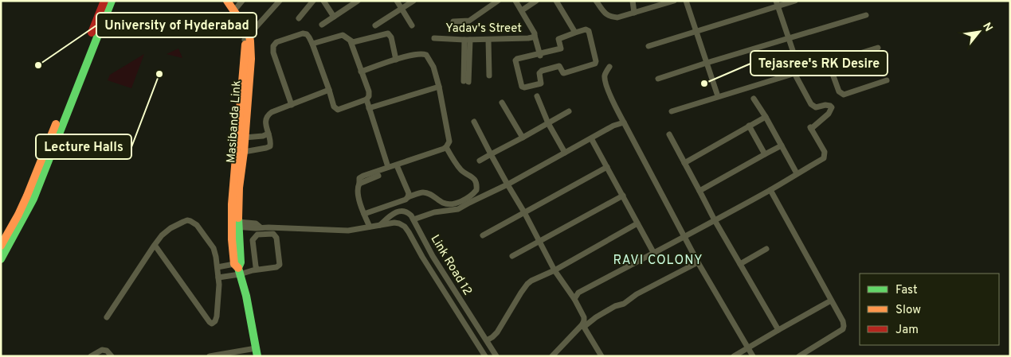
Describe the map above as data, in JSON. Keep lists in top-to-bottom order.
{
  "streets": {
    "main road": ["Masibanda Link"],
    "street": ["Yadav's Street", "Link Road 12"]
  },
  "crossings": [
    ["Masibanda Link", "Link Road 12"]
  ],
  "districts": ["RAVI COLONY"],
  "places": ["University of Hyderabad", "Lecture Halls", "Tejasree's RK Desire"],
  "legend": ["Fast", "Slow", "Jam"],
  "north": "top right"
}
